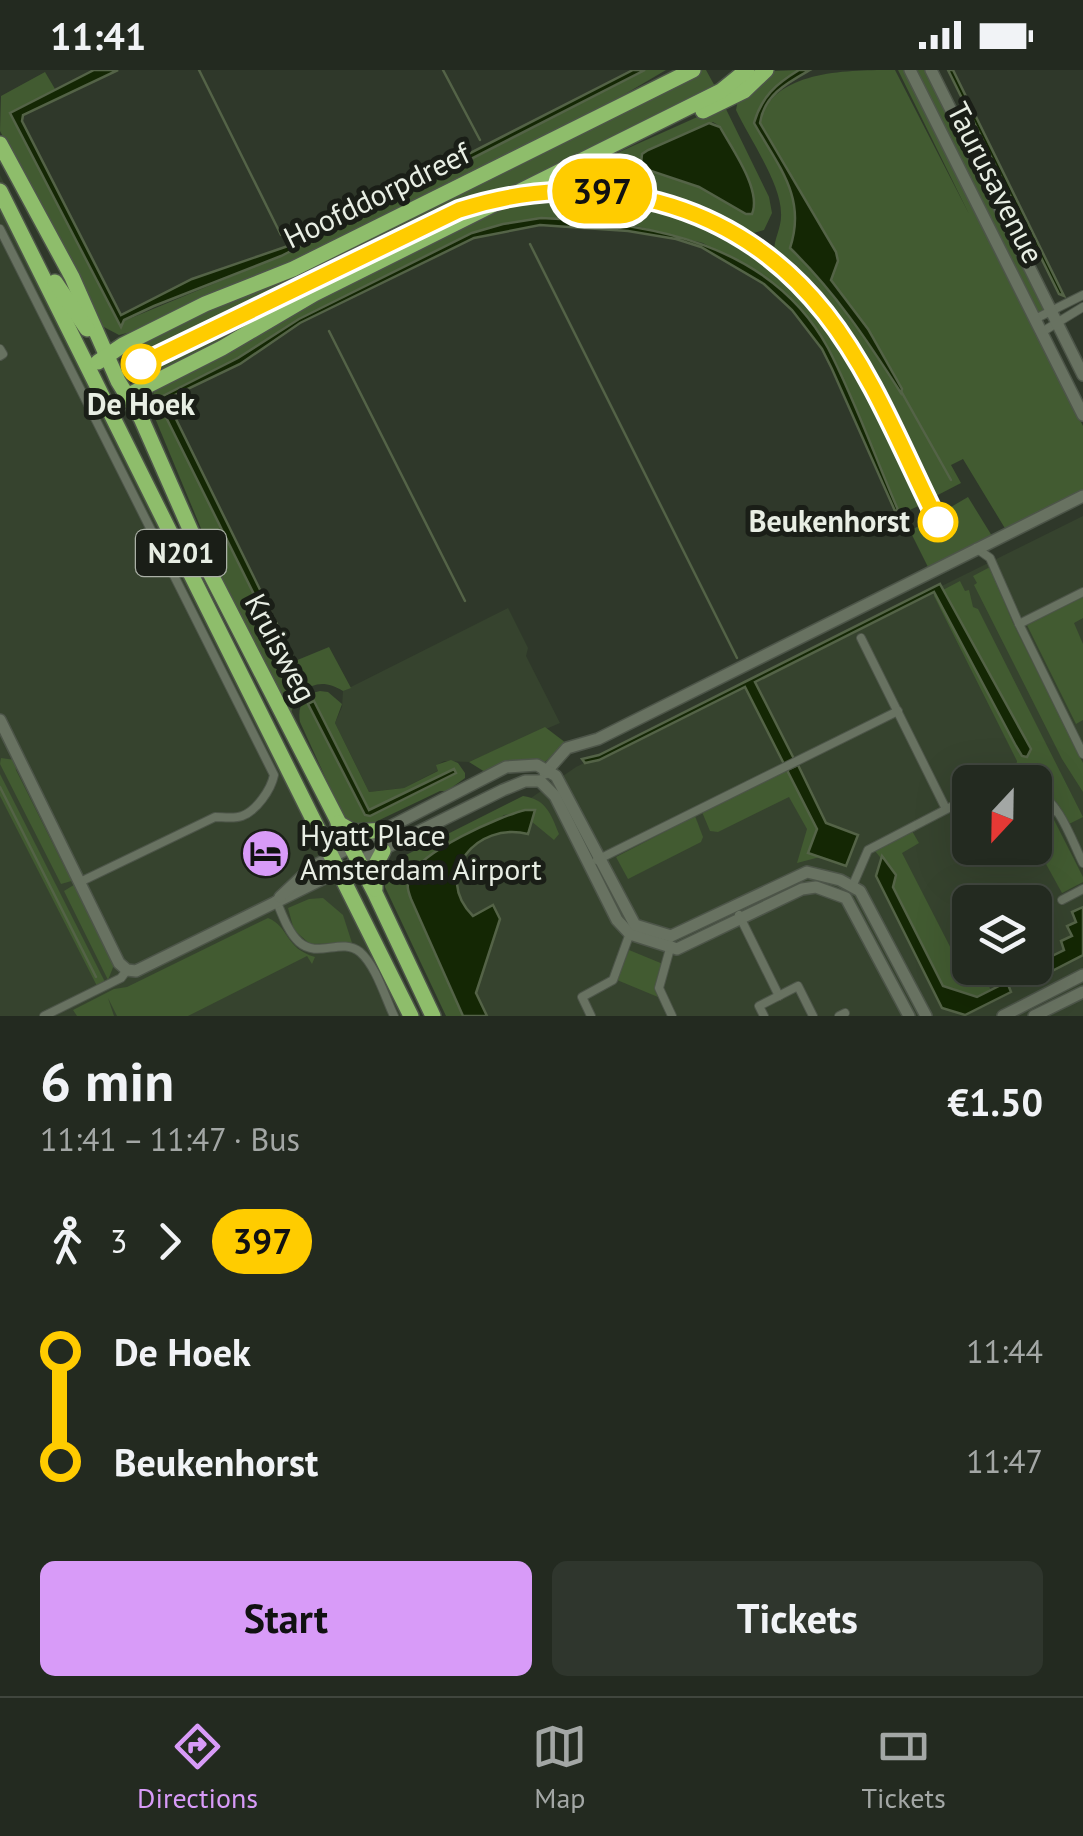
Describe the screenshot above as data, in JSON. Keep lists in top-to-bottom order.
{
  "streets": {
    "highway": ["Hoofddorpdreef", "N201", "Kruisweg"],
    "street": ["Taurusavenue"]
  },
  "crossings": [
    ["Hoofddorpdreef", "Kruisweg"]
  ],
  "places": {
    "other": ["De Hoek", "Beukenhorst"],
    "hotel": ["Hyatt Place Amsterdam Airport"]
  },
  "lines": ["bus line 397"],
  "north": "bottom",
  "page": {
    "status": "11:41",
    "on_map": "397",
    "heading": ["6 min", "11:41 – 11:47 · Bus", "€1.50"],
    "legs": ["3", "397"],
    "list": [
      {
        "name": "De Hoek",
        "value": "11:44"
      },
      {
        "name": "Beukenhorst",
        "value": "11:47"
      }
    ],
    "buttons": ["Start", "Tickets"],
    "tabs": ["Directions", "Map", "Tickets"]
  }
}
